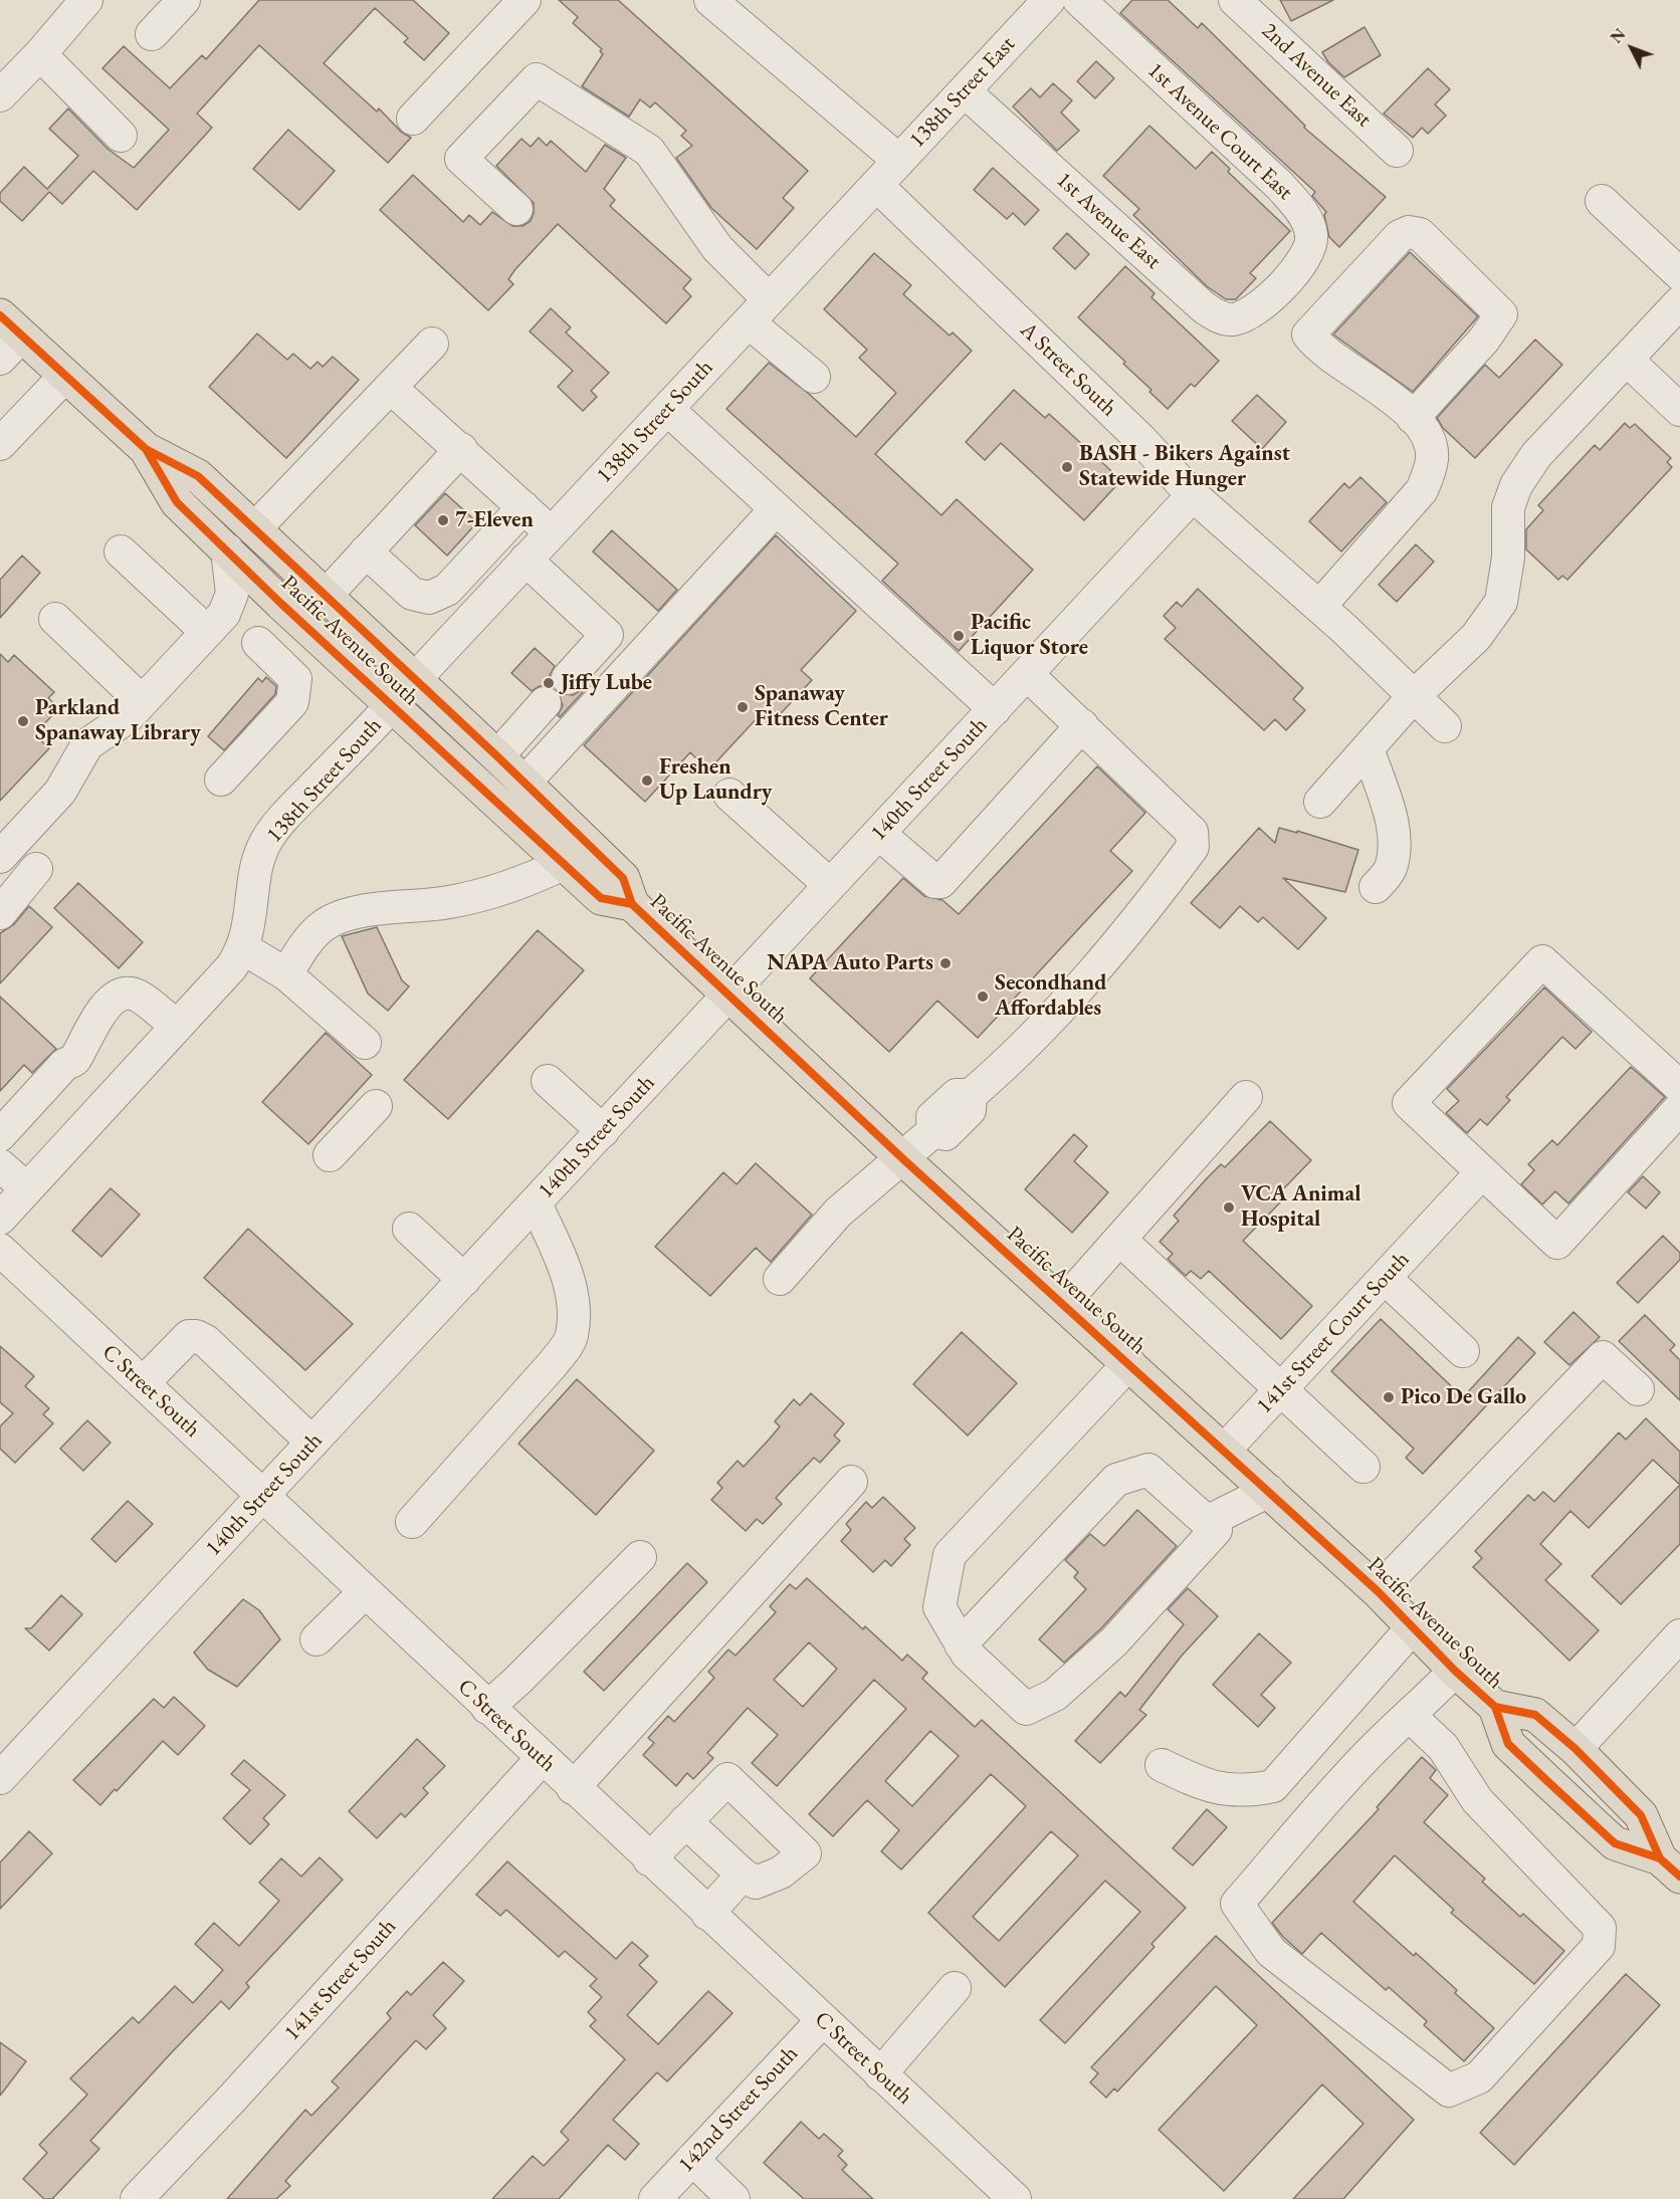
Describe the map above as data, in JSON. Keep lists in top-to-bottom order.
{
  "streets": {
    "main road": ["Pacific Avenue South"],
    "street": [
      "2nd Avenue East",
      "138th Street East",
      "1st Avenue Court East",
      "1st Avenue East",
      "A Street South",
      "138th Street South",
      "140th Street South",
      "141st Street Court South",
      "C Street South",
      "141st Street South",
      "142nd Street South"
    ]
  },
  "crossings": [
    ["138th Street East", "1st Avenue East"],
    ["138th Street East", "A Street South"],
    ["138th Street East", "138th Street South"],
    ["1st Avenue Court East", "1st Avenue East"],
    ["A Street South", "138th Street South"],
    ["A Street South", "140th Street South"],
    ["138th Street South", "Pacific Avenue South"],
    ["Pacific Avenue South", "140th Street South"],
    ["Pacific Avenue South", "141st Street Court South"],
    ["140th Street South", "C Street South"],
    ["C Street South", "141st Street South"],
    ["C Street South", "142nd Street South"]
  ],
  "places": [
    "BASH - Bikers Against Statewide Hunger",
    "7-Eleven",
    "Pacific Liquor Store",
    "Jiffy Lube",
    "Spanaway Fitness Center",
    "Parkland Spanaway Library",
    "Freshen Up Laundry",
    "NAPA Auto Parts",
    "Secondhand Affordables",
    "VCA Animal Hospital",
    "Pico De Gallo"
  ],
  "north": "top left"
}
